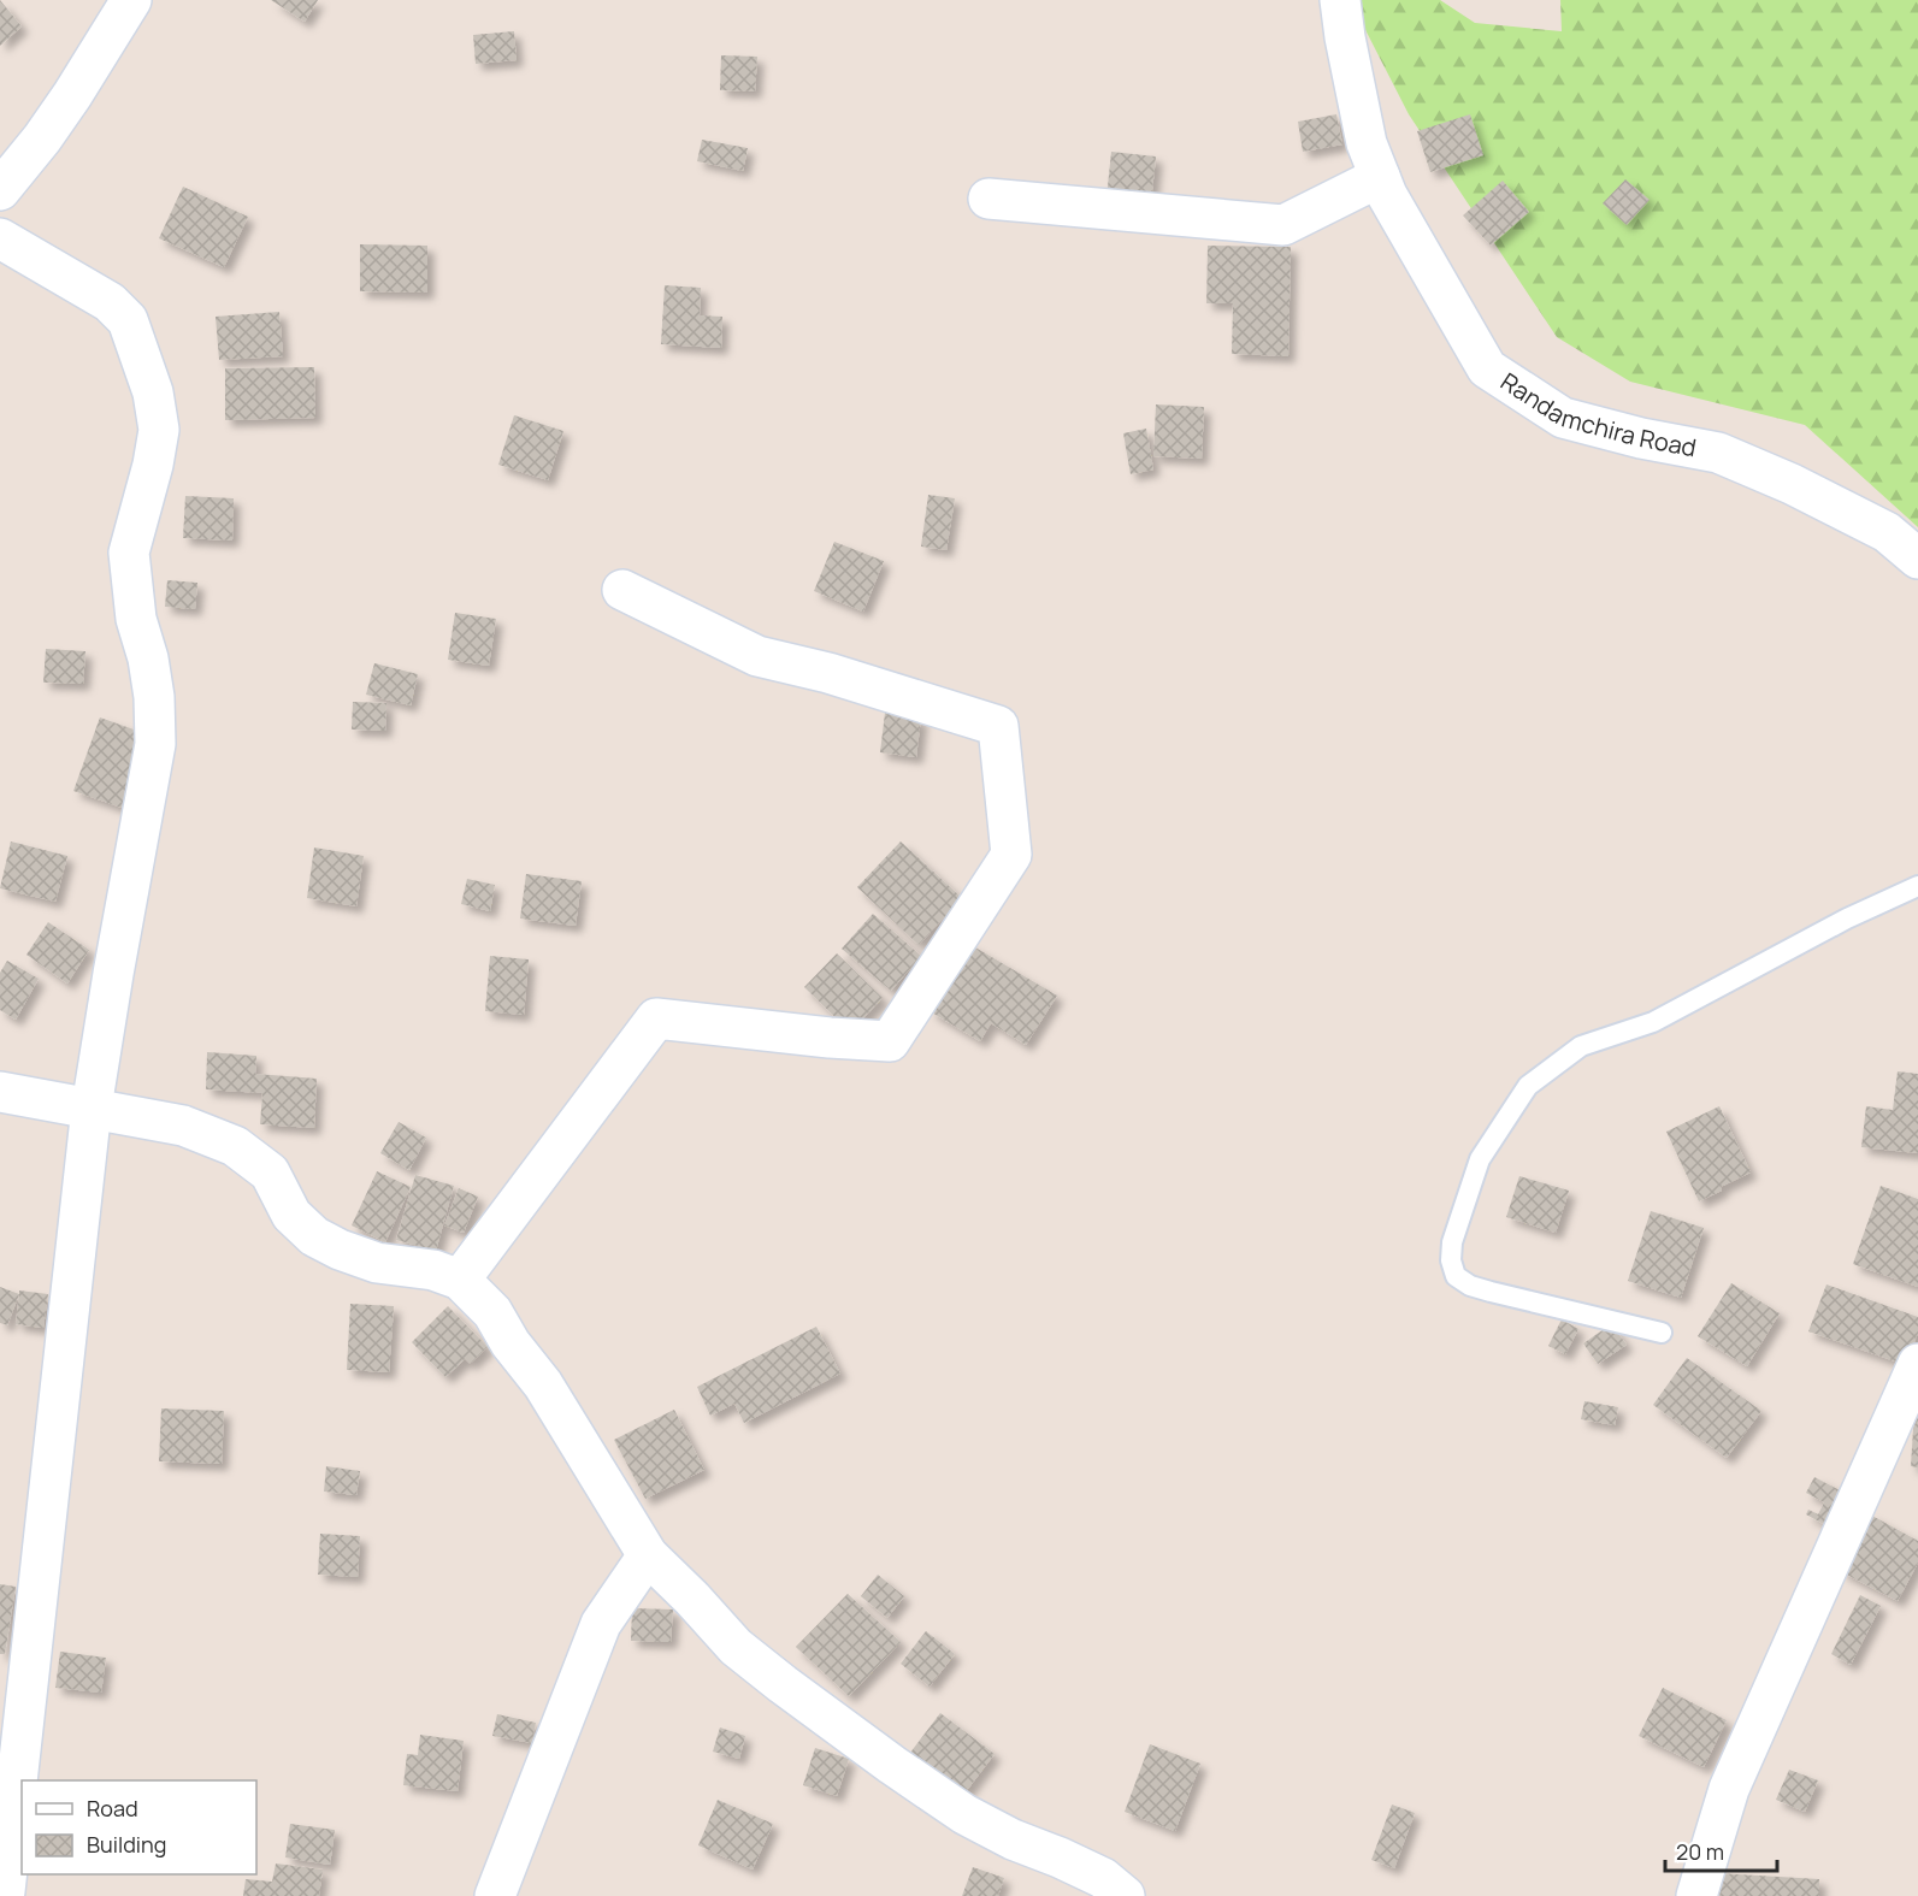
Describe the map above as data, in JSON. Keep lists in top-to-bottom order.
{
  "streets": {
    "street": ["Randamchira Road"]
  },
  "legend": ["Road", "Building"],
  "scale_bar": "20 m"
}
